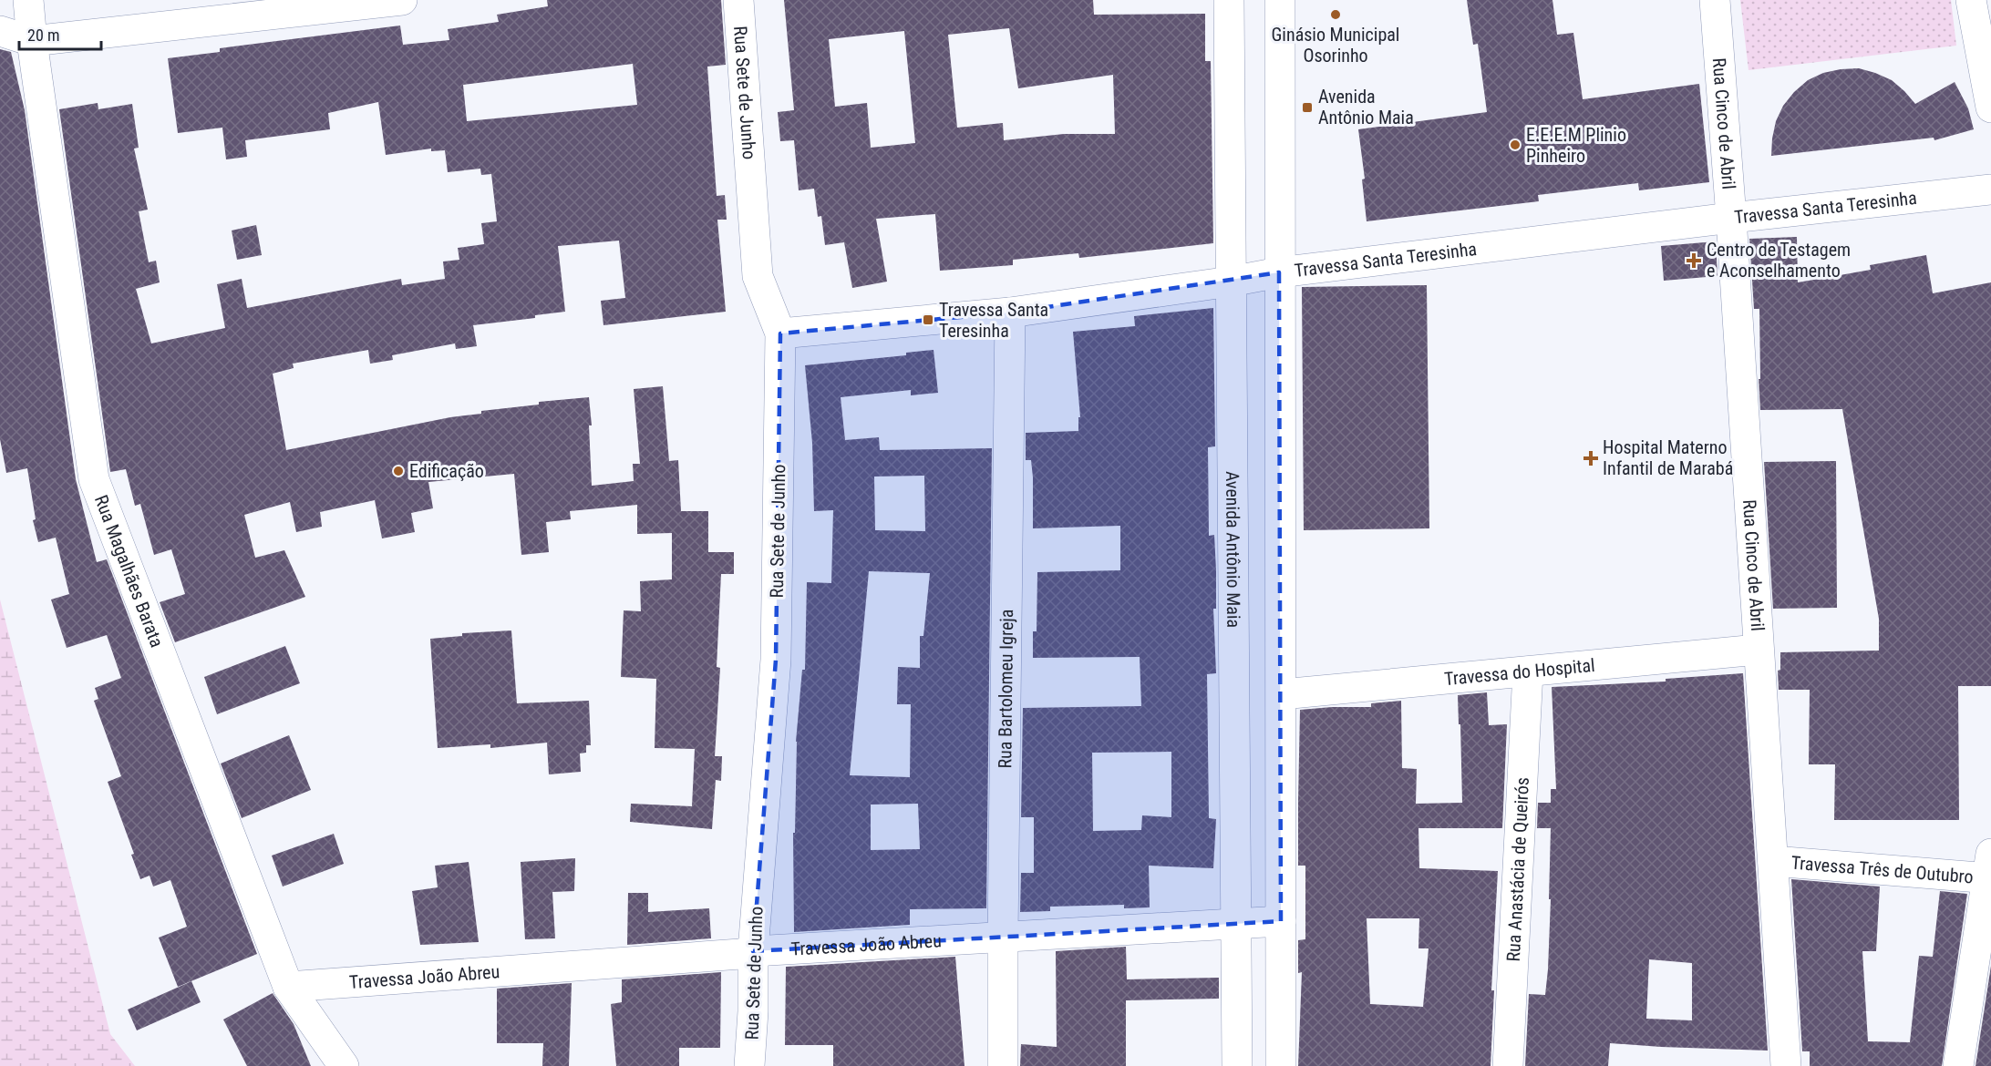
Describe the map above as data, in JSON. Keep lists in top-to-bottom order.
{
  "streets": {
    "street": [
      "Rua Sete de Junho",
      "Rua Cinco de Abril",
      "Travessa Santa Teresinha",
      "Avenida Antônio Maia",
      "Rua Magalhães Barata",
      "Travessa do Hospital",
      "Rua Bartolomeu Igreja",
      "Rua Anastácia de Queirós",
      "Travessa Três de Outubro",
      "Travessa João Abreu"
    ]
  },
  "crossings": [
    ["Rua Sete de Junho", "Travessa Santa Teresinha"],
    ["Rua Sete de Junho", "Travessa João Abreu"],
    ["Rua Cinco de Abril", "Travessa Santa Teresinha"],
    ["Rua Cinco de Abril", "Travessa do Hospital"],
    ["Rua Cinco de Abril", "Travessa Três de Outubro"],
    ["Travessa Santa Teresinha", "Avenida Antônio Maia"],
    ["Travessa Santa Teresinha", "Rua Bartolomeu Igreja"],
    ["Avenida Antônio Maia", "Travessa João Abreu"],
    ["Rua Magalhães Barata", "Travessa João Abreu"],
    ["Travessa do Hospital", "Rua Anastácia de Queirós"],
    ["Rua Bartolomeu Igreja", "Travessa João Abreu"]
  ],
  "places": {
    "other": ["Ginásio Municipal Osorinho", "E.E.E.M Plinio Pinheiro", "Edificação"],
    "transit": ["Avenida Antônio Maia", "Travessa Santa Teresinha"],
    "health": ["Centro de Testagem e Aconselhamento", "Hospital Materno Infantil de Marabá"]
  },
  "scale_bar": "20 m"
}
